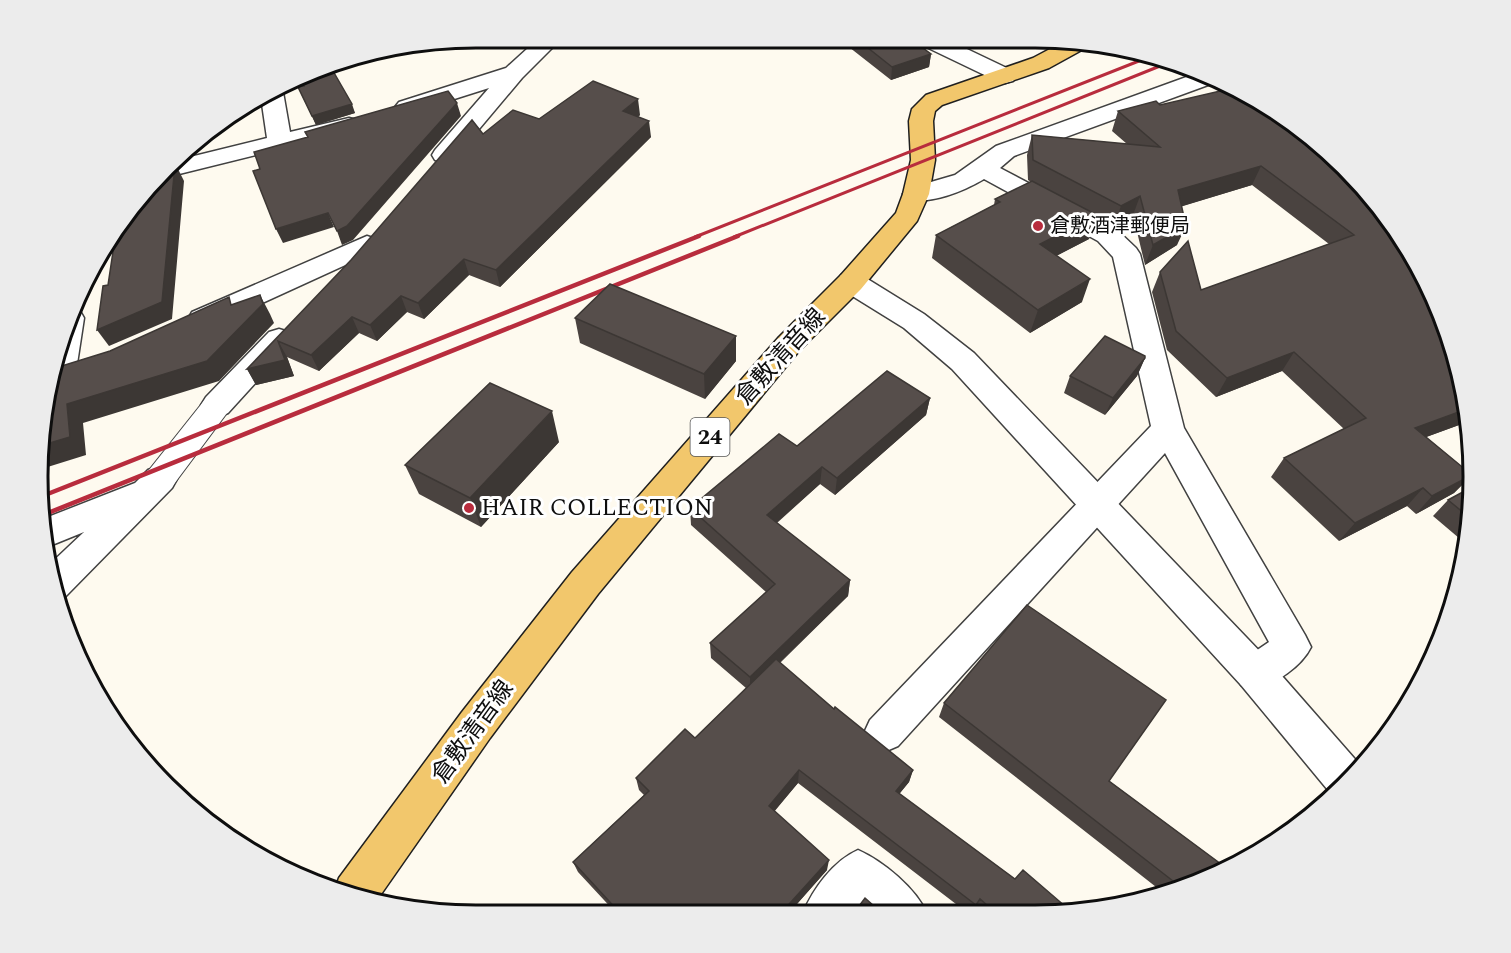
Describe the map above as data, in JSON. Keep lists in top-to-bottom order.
{
  "streets": {
    "main road": ["倉敷清音線", "24"]
  },
  "places": ["倉敷酒津郵便局", "HAIR COLLECTION"]
}
